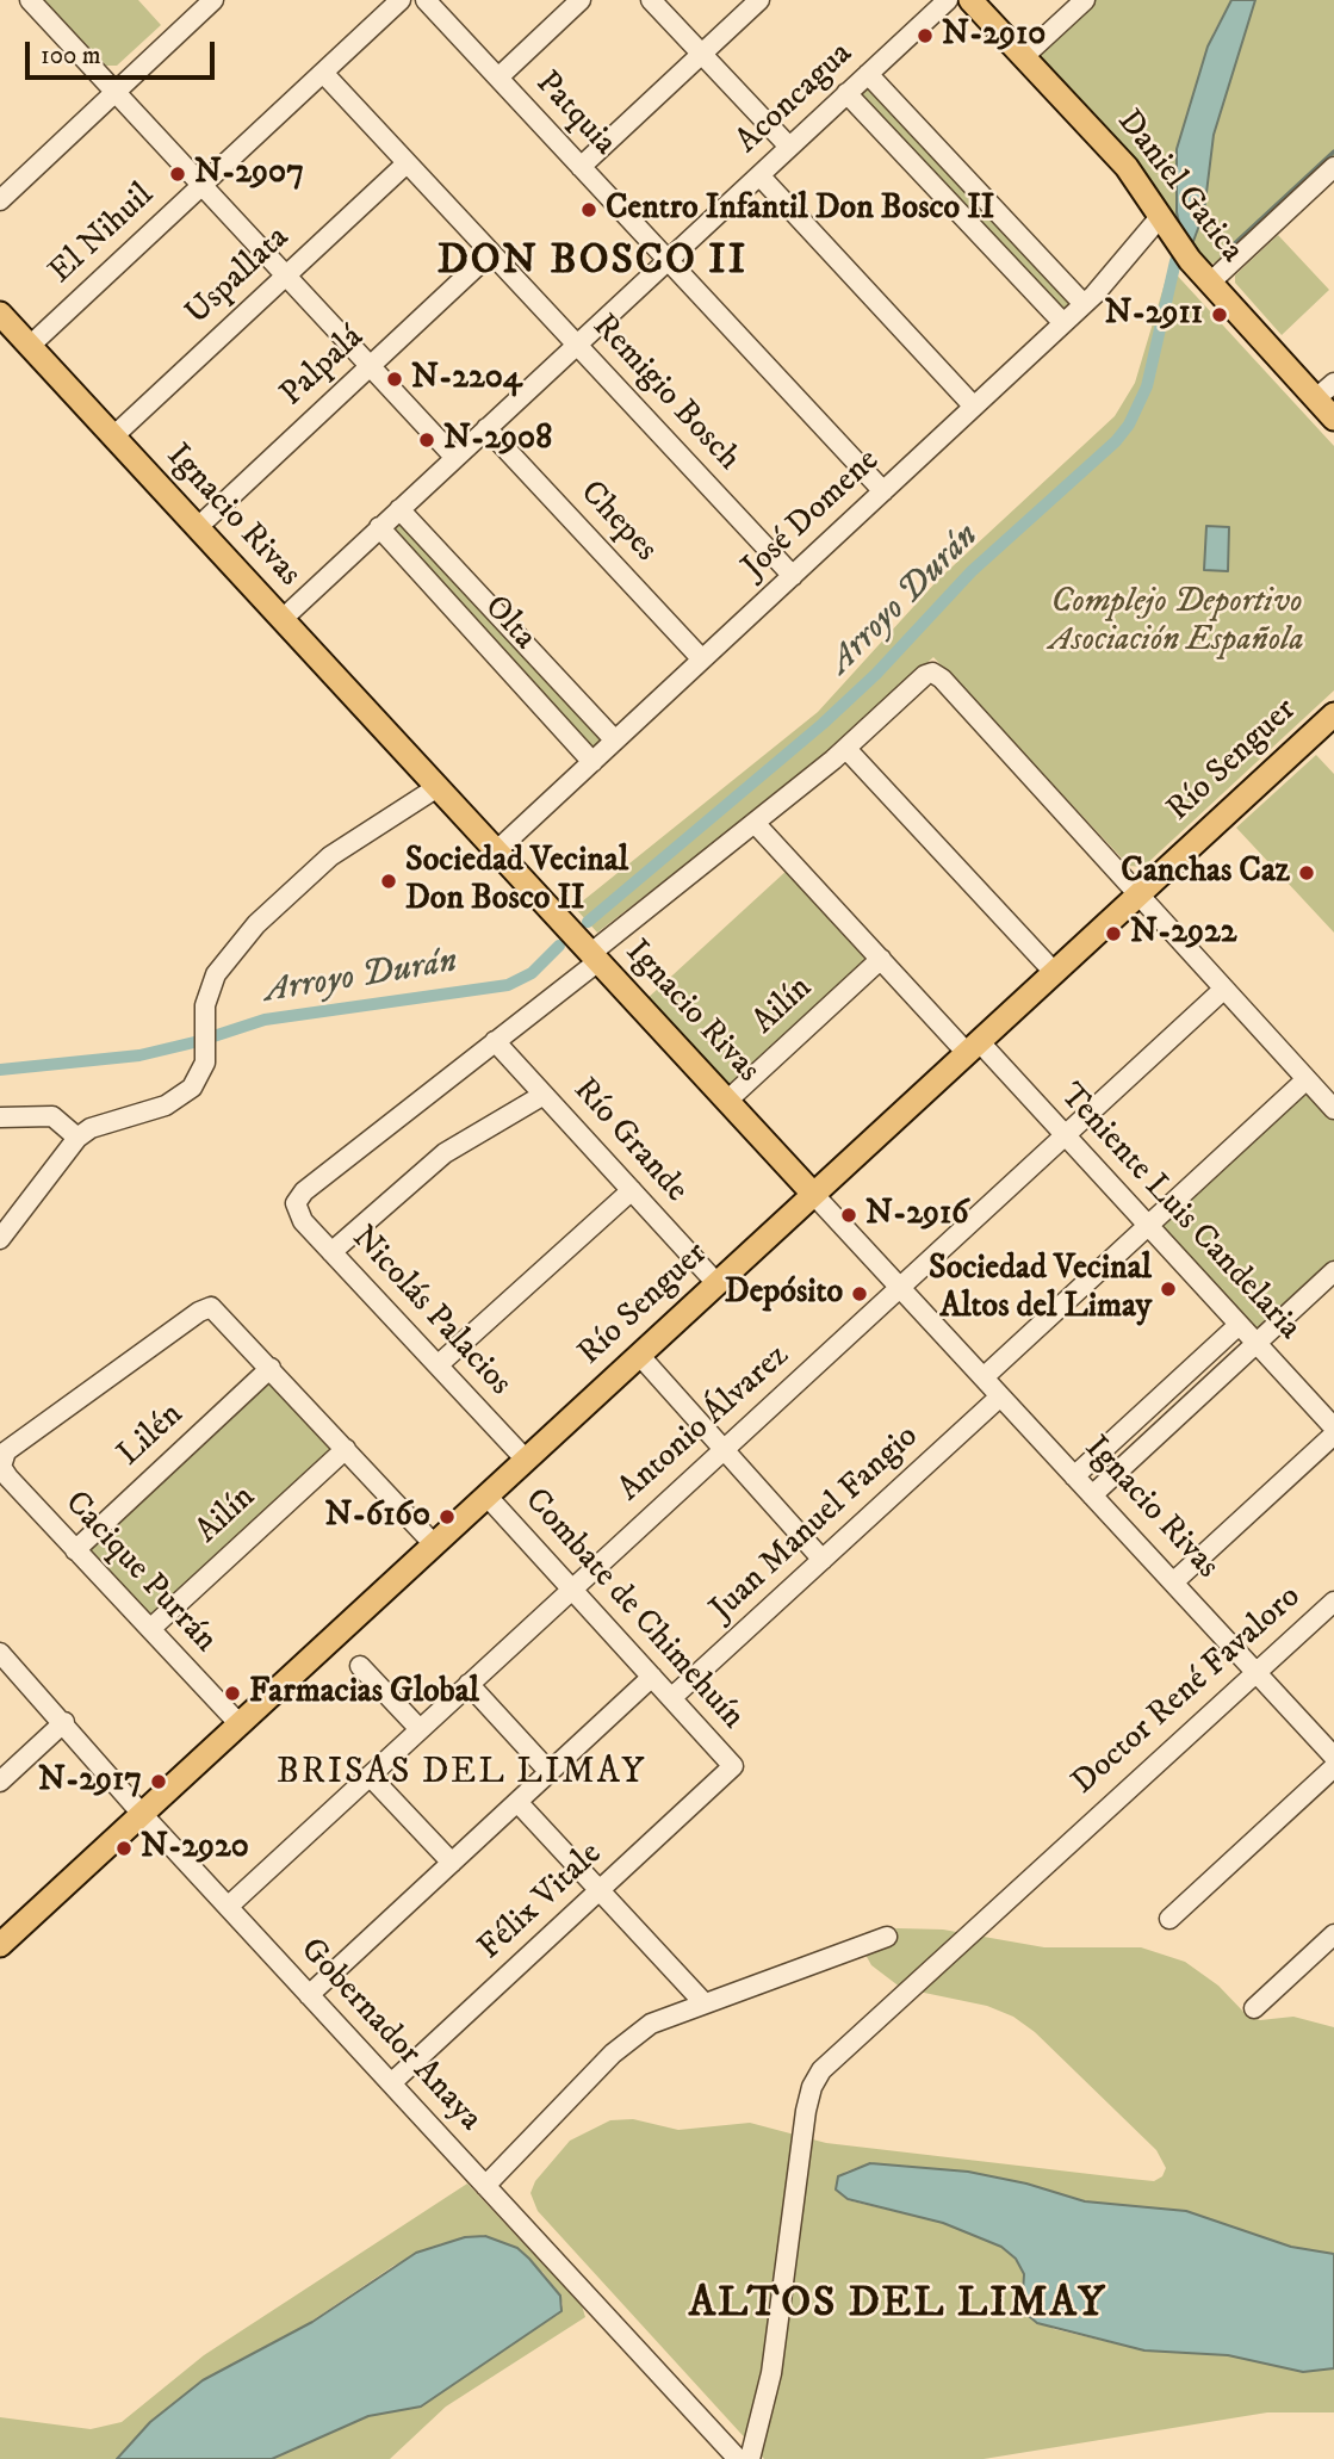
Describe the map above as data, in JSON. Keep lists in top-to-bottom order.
{
  "streets": {
    "main road": ["Daniel Gatica", "Ignacio Rivas", "Río Senguer"],
    "street": [
      "Aconcagua",
      "Patquia",
      "El Nihuil",
      "Uspallata",
      "Palpalá",
      "Remigio Bosch",
      "José Domene",
      "Chepes",
      "Olta",
      "Ailín",
      "Río Grande",
      "Teniente Luis Candelaria",
      "Nicolás Palacios",
      "Antonio Álvarez",
      "Lilén",
      "Juan Manuel Fangio",
      "Cacique Purrán",
      "Combate de Chimehuín",
      "Doctor René Favaloro",
      "Félix Vitale",
      "Gobernador Anaya"
    ]
  },
  "crossings": [
    ["Aconcagua", "Patquia"],
    ["Aconcagua", "Remigio Bosch"],
    ["Aconcagua", "Ignacio Rivas"],
    ["Aconcagua", "Chepes"],
    ["Aconcagua", "Olta"],
    ["Patquia", "José Domene"],
    ["Daniel Gatica", "José Domene"],
    ["El Nihuil", "Remigio Bosch"],
    ["El Nihuil", "Ignacio Rivas"],
    ["Uspallata", "Remigio Bosch"],
    ["Uspallata", "Ignacio Rivas"],
    ["Palpalá", "Remigio Bosch"],
    ["Palpalá", "Ignacio Rivas"],
    ["Remigio Bosch", "José Domene"],
    ["José Domene", "Ignacio Rivas"],
    ["José Domene", "Chepes"],
    ["José Domene", "Olta"],
    ["Ignacio Rivas", "Río Senguer"],
    ["Ignacio Rivas", "Ailín"],
    ["Ignacio Rivas", "Antonio Álvarez"],
    ["Ignacio Rivas", "Juan Manuel Fangio"],
    ["Ignacio Rivas", "Doctor René Favaloro"],
    ["Río Senguer", "Río Grande"],
    ["Río Senguer", "Teniente Luis Candelaria"],
    ["Río Senguer", "Nicolás Palacios"],
    ["Río Senguer", "Cacique Purrán"],
    ["Río Senguer", "Combate de Chimehuín"],
    ["Río Senguer", "Gobernador Anaya"],
    ["Ailín", "Cacique Purrán"],
    ["Río Grande", "Nicolás Palacios"],
    ["Teniente Luis Candelaria", "Antonio Álvarez"],
    ["Antonio Álvarez", "Combate de Chimehuín"],
    ["Antonio Álvarez", "Gobernador Anaya"],
    ["Lilén", "Cacique Purrán"],
    ["Juan Manuel Fangio", "Combate de Chimehuín"],
    ["Combate de Chimehuín", "Félix Vitale"],
    ["Félix Vitale", "Gobernador Anaya"]
  ],
  "districts": ["DON BOSCO II", "BRISAS DEL LIMAY", "ALTOS DEL LIMAY"],
  "water": ["Arroyo Durán"],
  "parks": ["Complejo Deportivo Asociación Española"],
  "places": [
    "N-2910",
    "N-2907",
    "Centro Infantil Don Bosco II",
    "N-2911",
    "N-2204",
    "N-2908",
    "Canchas Caz",
    "Sociedad Vecinal Don Bosco II",
    "N-2922",
    "N-2916",
    "Sociedad Vecinal Altos del Limay",
    "Depósito",
    "N-6160",
    "Farmacias Global",
    "N-2917",
    "N-2920"
  ],
  "scale_bar": "100 m"
}
